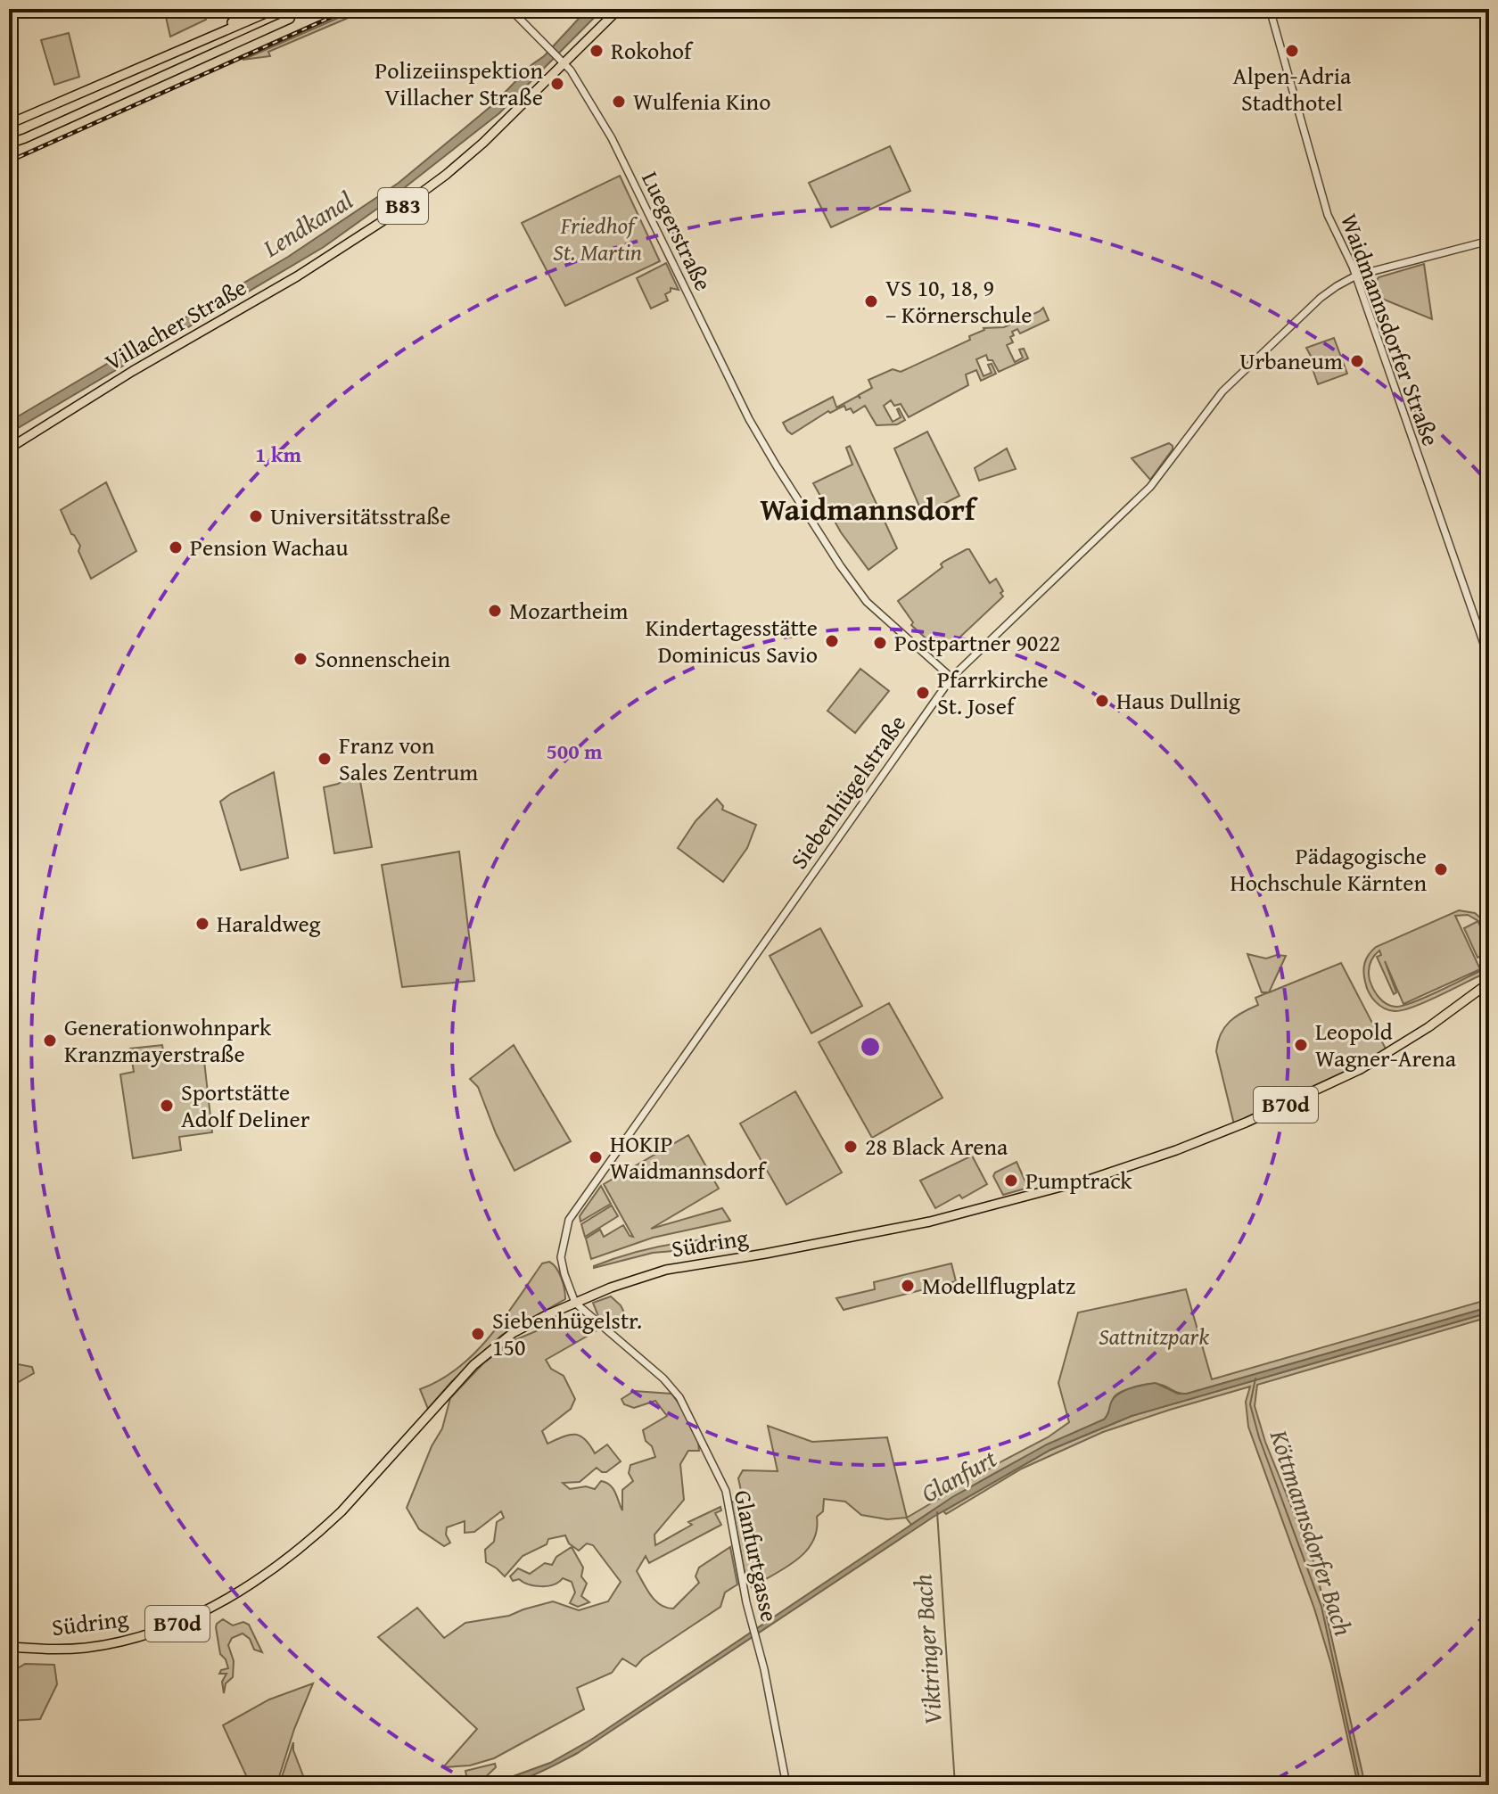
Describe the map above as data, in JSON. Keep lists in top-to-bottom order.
{
  "streets": {
    "main road": [
      "B83",
      "Villacher Straße",
      "B70d",
      "Südring"
    ],
    "street": [
      "Luegerstraße",
      "Waidmannsdorfer Straße",
      "Siebenhügelstraße",
      "Glanfurtgasse"
    ]
  },
  "crossings": [
    ["Luegerstraße", "Villacher Straße"],
    ["Luegerstraße", "Siebenhügelstraße"],
    ["Waidmannsdorfer Straße", "Siebenhügelstraße"],
    ["Siebenhügelstraße", "Südring"],
    ["Siebenhügelstraße", "Glanfurtgasse"],
    ["Südring", "Glanfurtgasse"]
  ],
  "districts": ["Waidmannsdorf"],
  "water": [
    "Lendkanal",
    "Glanfurt",
    "Köttmannsdorfer Bach",
    "Viktringer Bach"
  ],
  "parks": ["Friedhof St. Martin", "Sattnitzpark"],
  "places": [
    "Rokohof",
    "Alpen-Adria Stadthotel",
    "Polizeiinspektion Villacher Straße",
    "Wulfenia Kino",
    "VS 10, 18, 9 – Körnerschule",
    "Urbaneum",
    "Universitätsstraße",
    "Pension Wachau",
    "Mozartheim",
    "Kindertagesstätte Dominicus Savio",
    "Postpartner 9022",
    "Sonnenschein",
    "Pfarrkirche St. Josef",
    "Haus Dullnig",
    "Franz von Sales Zentrum",
    "Pädagogische Hochschule Kärnten",
    "Haraldweg",
    "Generationwohnpark Kranzmayerstraße",
    "Leopold Wagner-Arena",
    "Sportstätte Adolf Deliner",
    "28 Black Arena",
    "HOKIP Waidmannsdorf",
    "Pumptrack",
    "Modellflugplatz",
    "Siebenhügelstr. 150"
  ],
  "rings": ["1 km", "500 m"]
}
